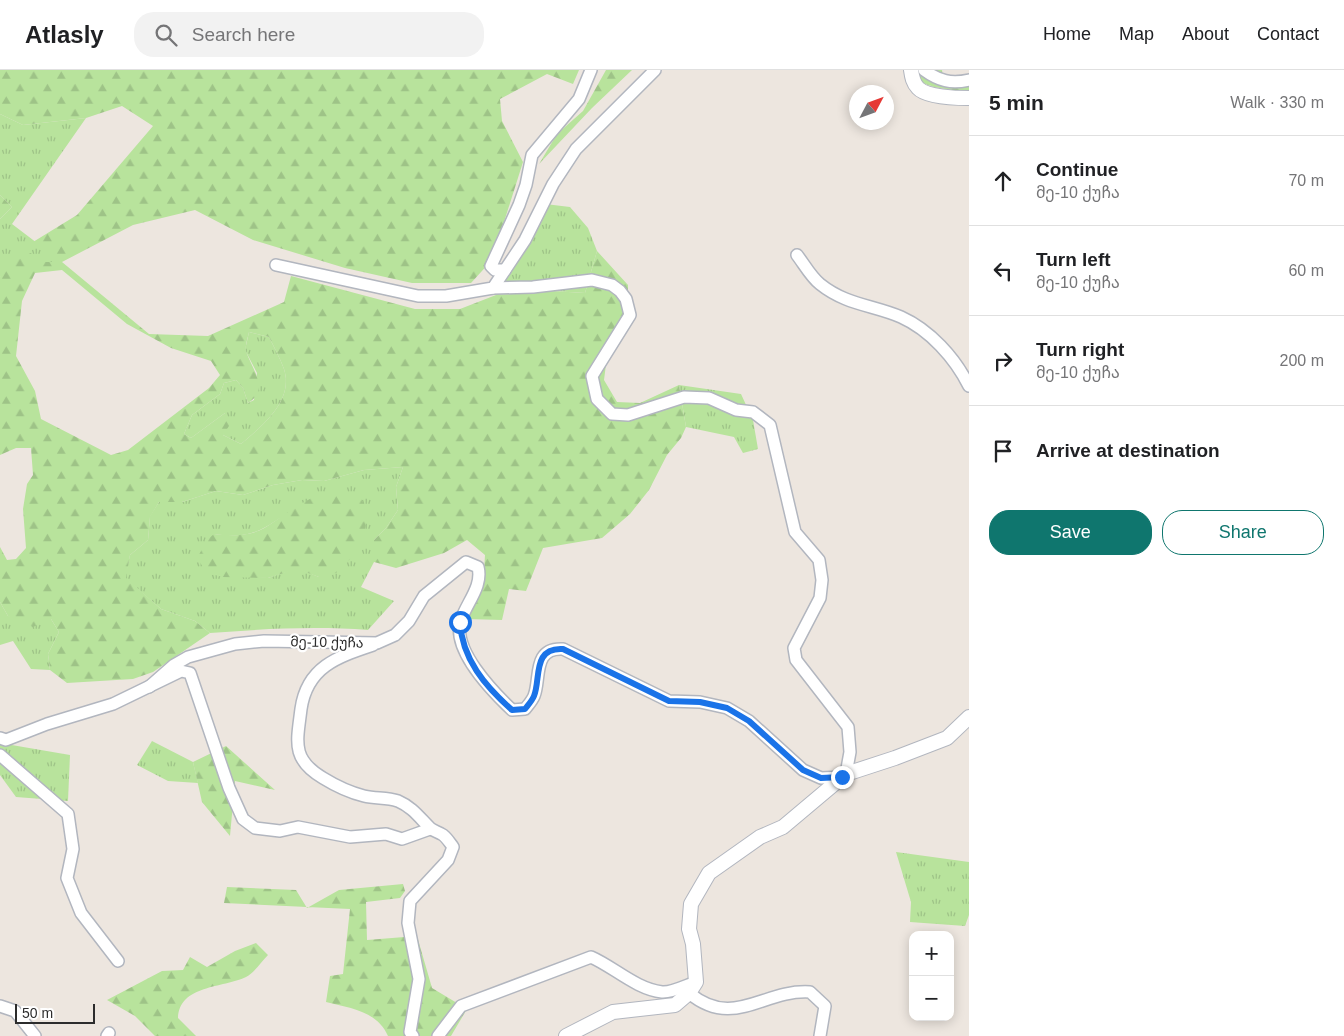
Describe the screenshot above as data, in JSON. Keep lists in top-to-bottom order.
{
  "streets": {
    "street": ["მე-10 ქუჩა"]
  },
  "scale_bar": "50 m",
  "north": "top right",
  "page": {
    "header": "Atlasly",
    "search": "Search here",
    "nav": [
      "Home",
      "Map",
      "About",
      "Contact"
    ],
    "heading": ["5 min", "Walk · 330 m"],
    "list": [
      ["Continue", "მე-10 ქუჩა", "70 m"],
      ["Turn left", "მე-10 ქუჩა", "60 m"],
      ["Turn right", "მე-10 ქუჩა", "200 m"],
      "Arrive at destination"
    ],
    "buttons": ["Save", "Share"],
    "map_buttons": ["+", "−"],
    "scale": "50 m"
  }
}
